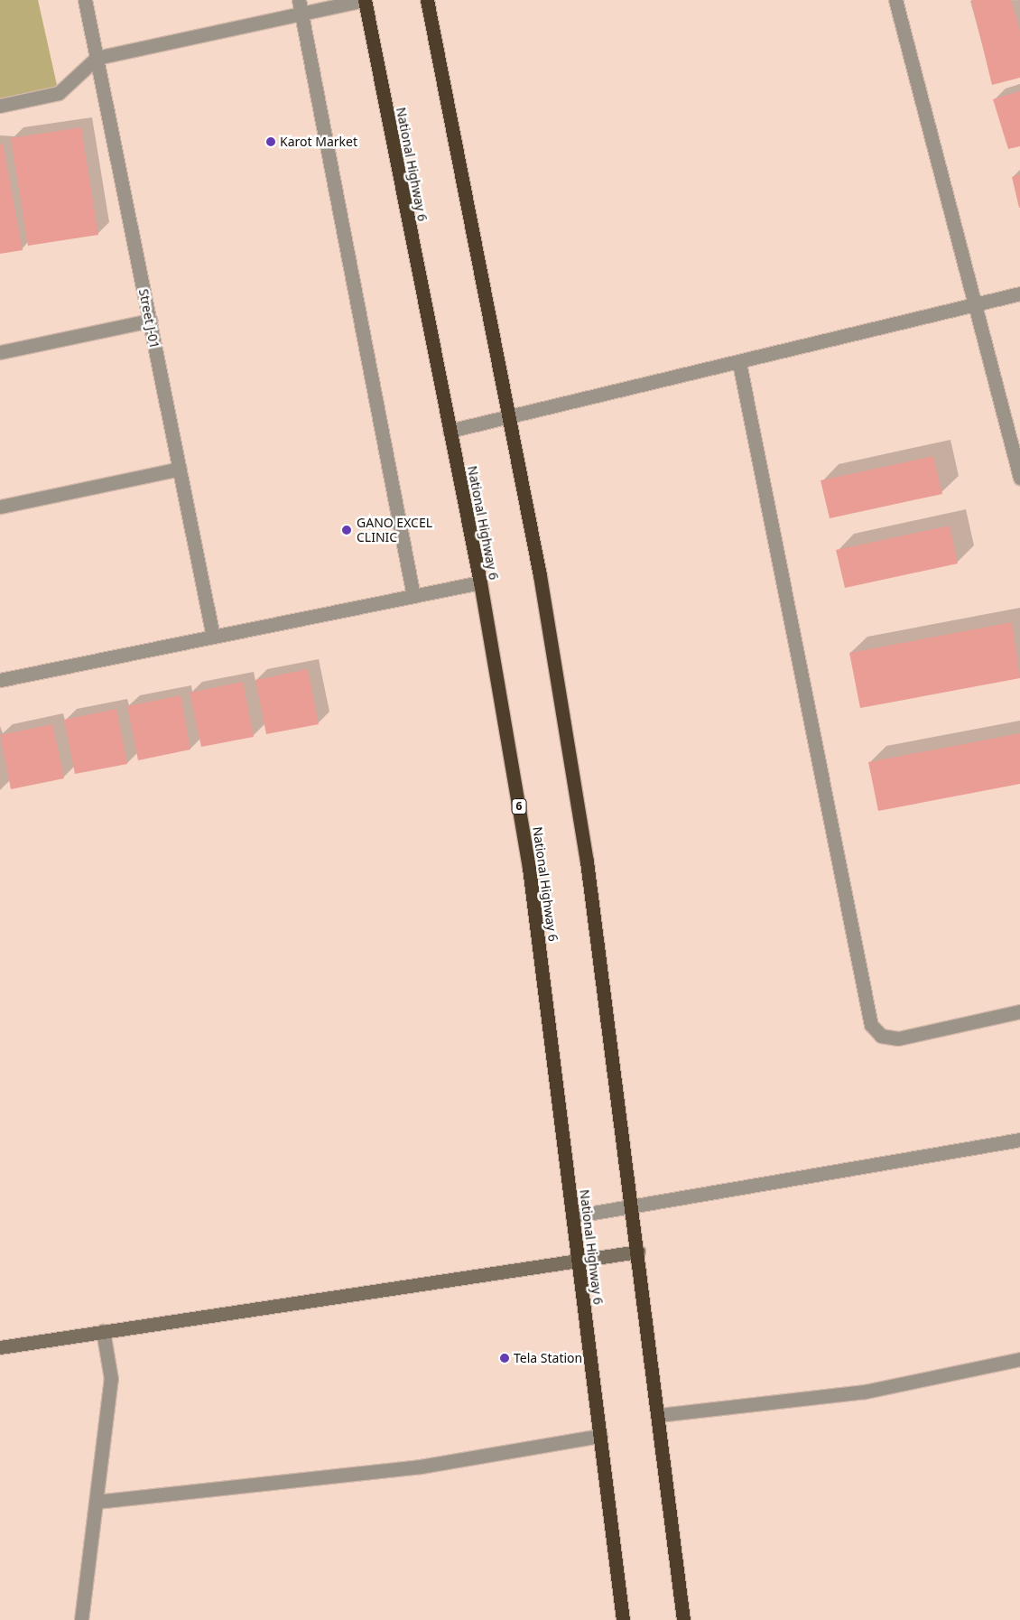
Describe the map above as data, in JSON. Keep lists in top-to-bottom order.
{
  "streets": {
    "highway": ["National Highway 6", "6"],
    "street": ["Street J-01"]
  },
  "places": ["Karot Market", "GANO EXCEL CLINIC", "Tela Station"]
}
